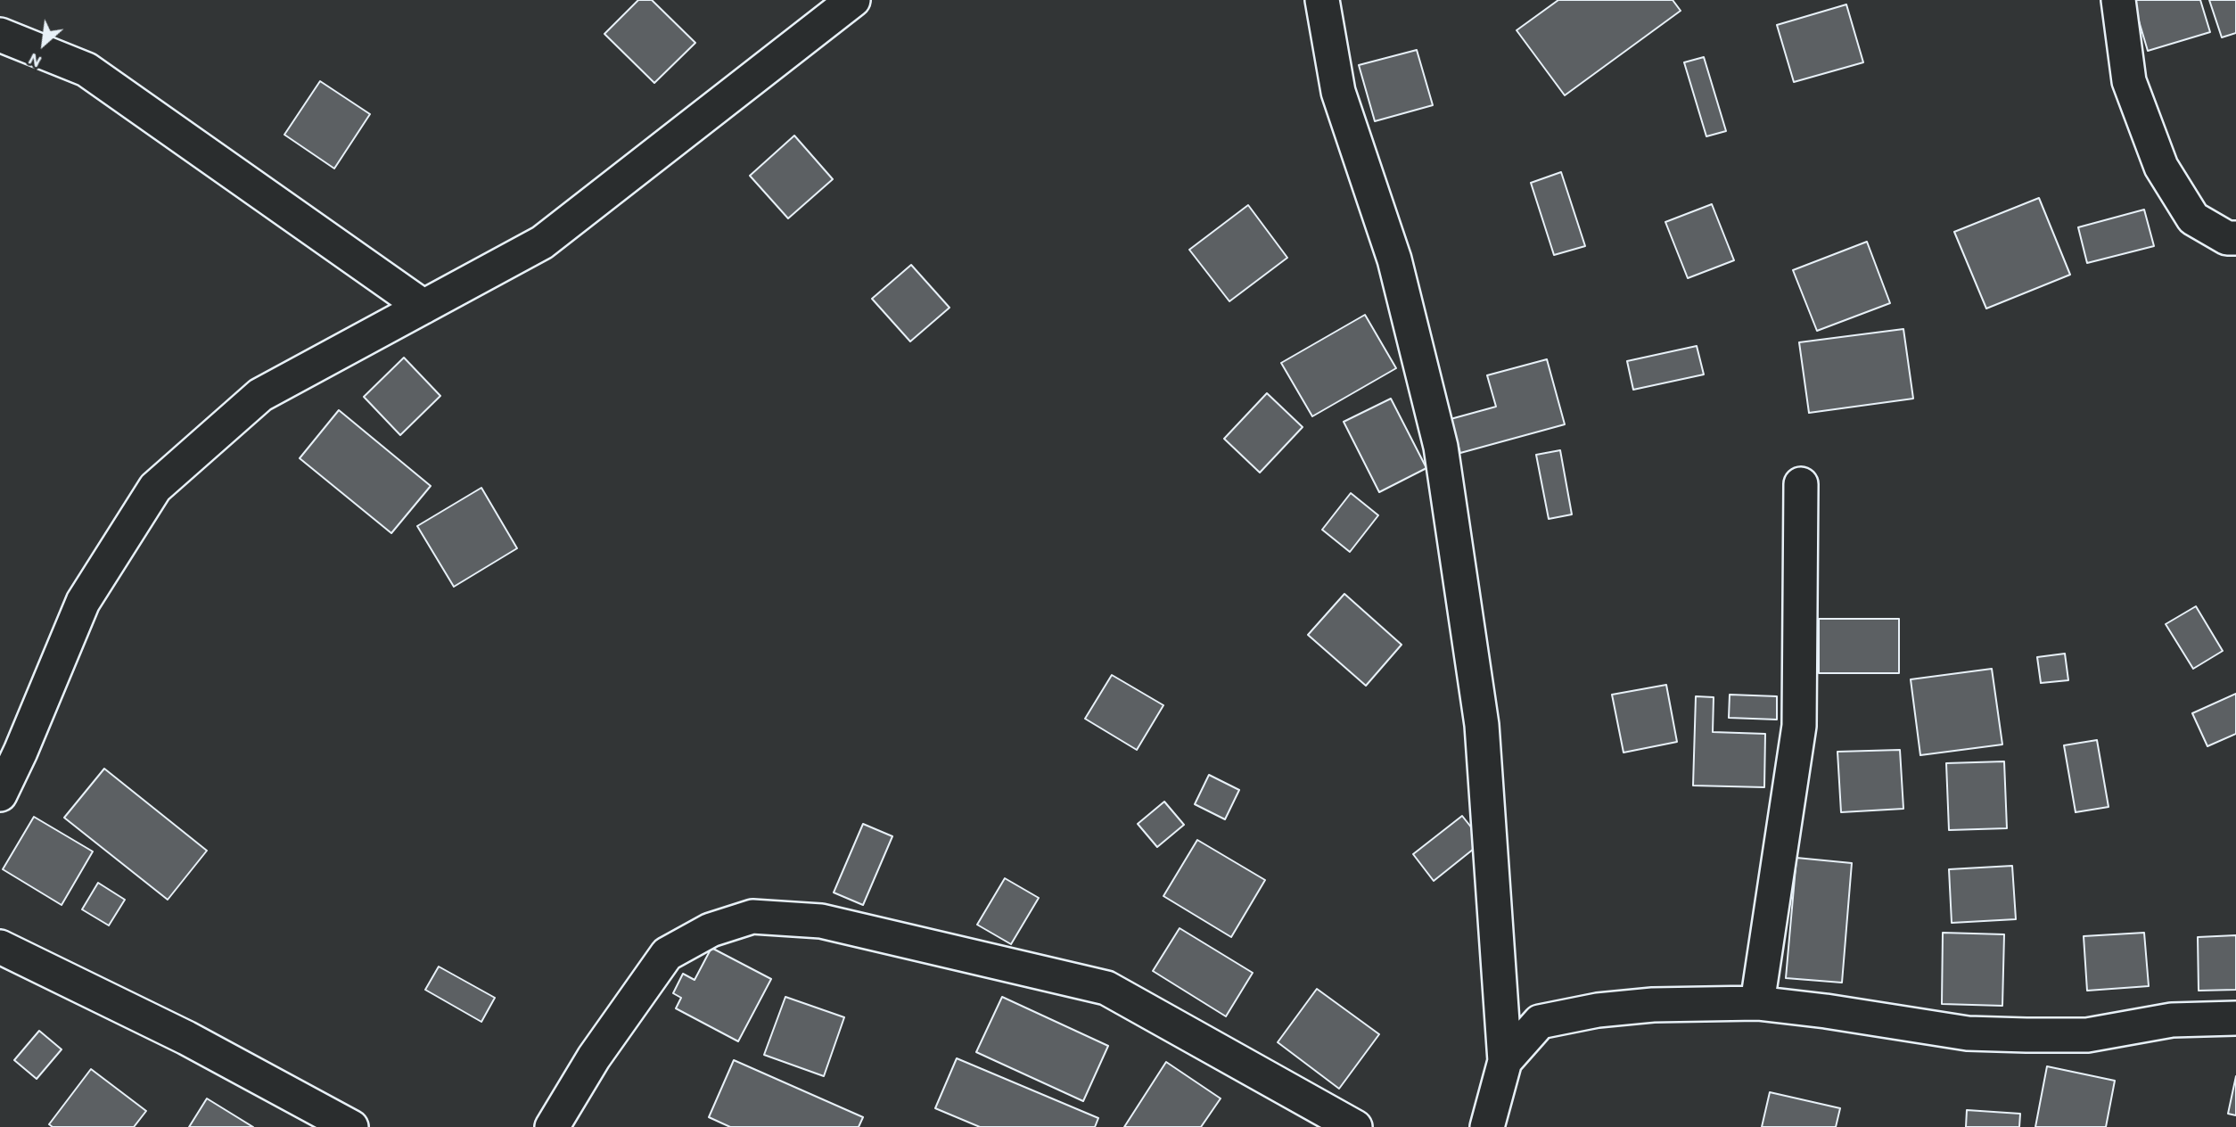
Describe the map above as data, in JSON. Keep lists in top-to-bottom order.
{
  "north": "bottom left"
}
